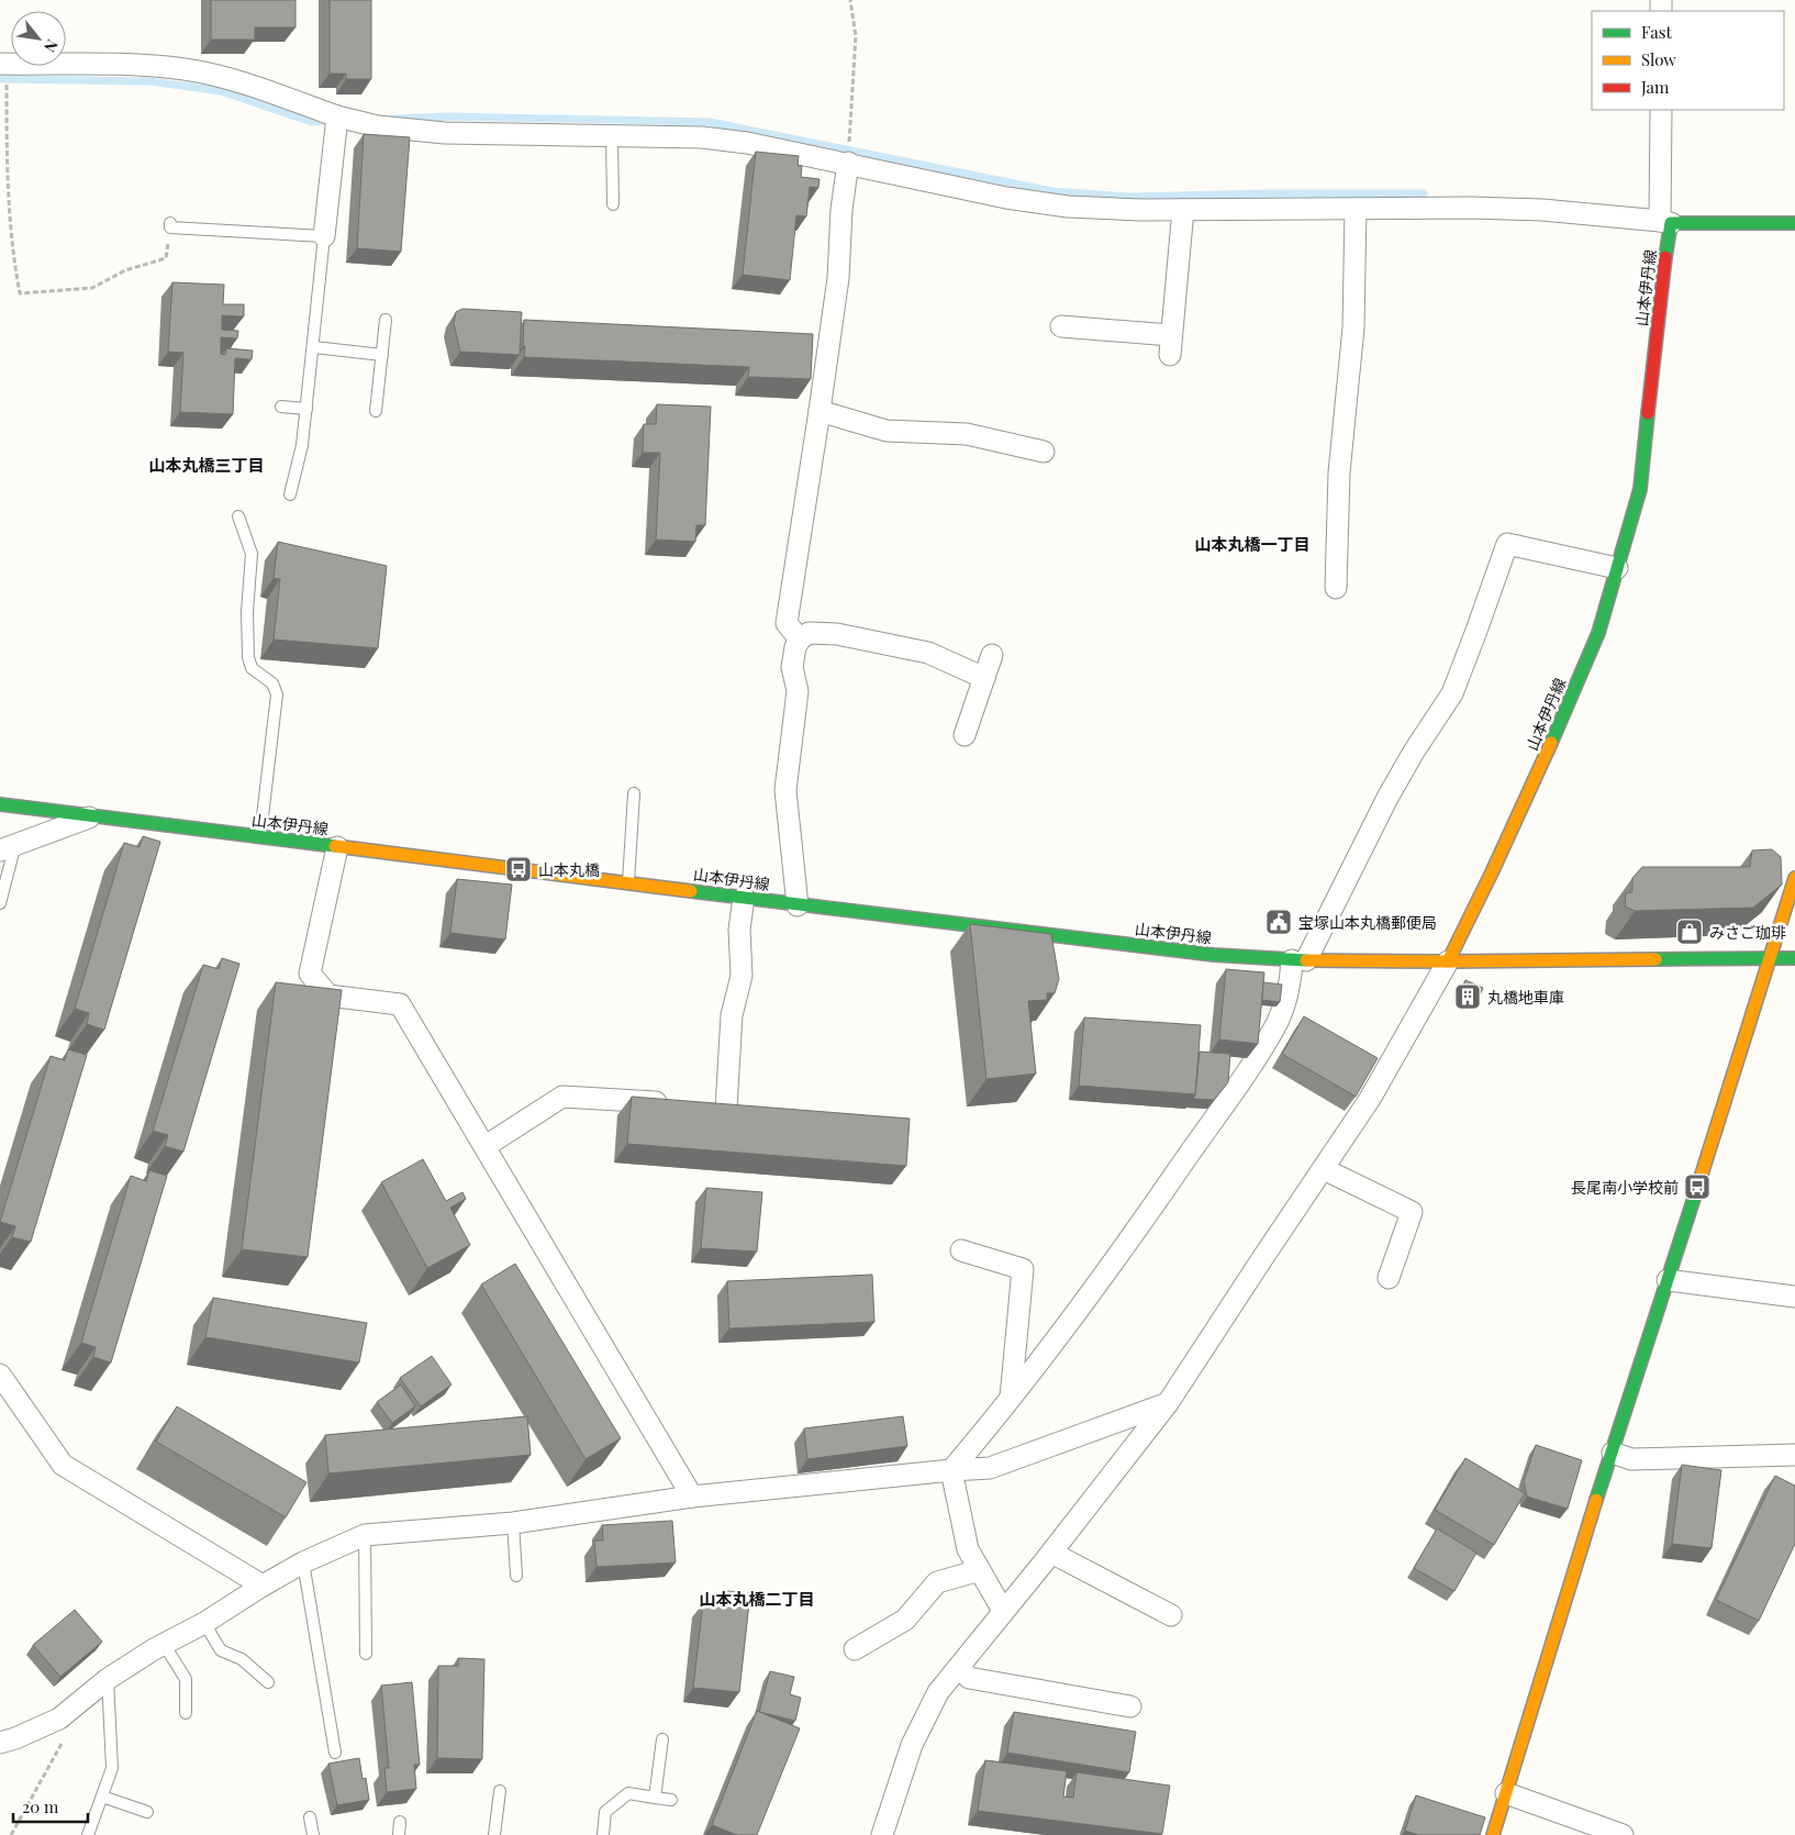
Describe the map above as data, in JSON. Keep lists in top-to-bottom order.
{
  "streets": {
    "main road": ["山本伊丹線"]
  },
  "districts": ["山本丸橋三丁目", "山本丸橋一丁目", "山本丸橋二丁目"],
  "places": {
    "bus stop": ["山本丸橋", "長尾南小学校前"],
    "public building": ["宝塚山本丸橋郵便局"],
    "shop": ["みさご珈琲"],
    "building": ["丸橋地車庫"]
  },
  "legend": ["Fast", "Slow", "Jam"],
  "scale_bar": "20 m",
  "north": "bottom right"
}
